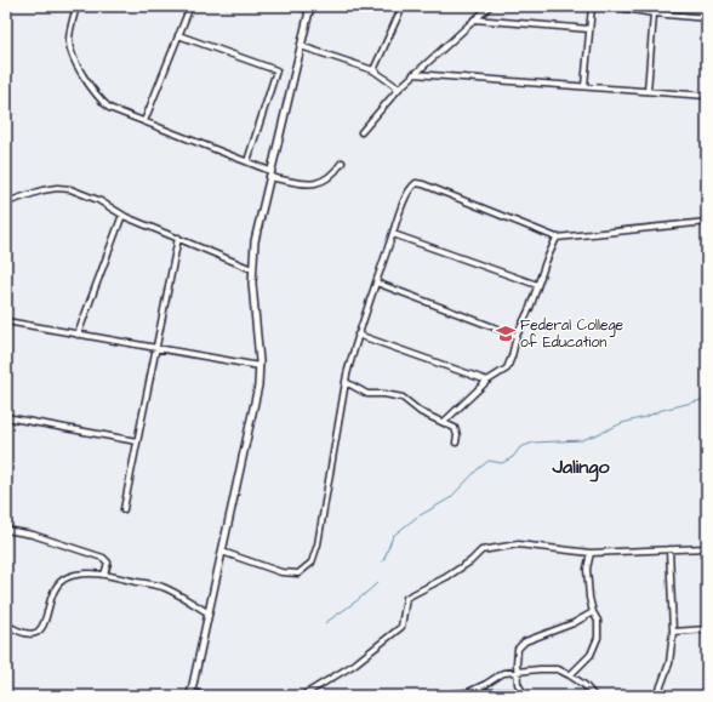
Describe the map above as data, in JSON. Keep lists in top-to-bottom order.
{
  "districts": ["Jalingo"],
  "places": {
    "school or university": ["Federal College of Education"]
  }
}
